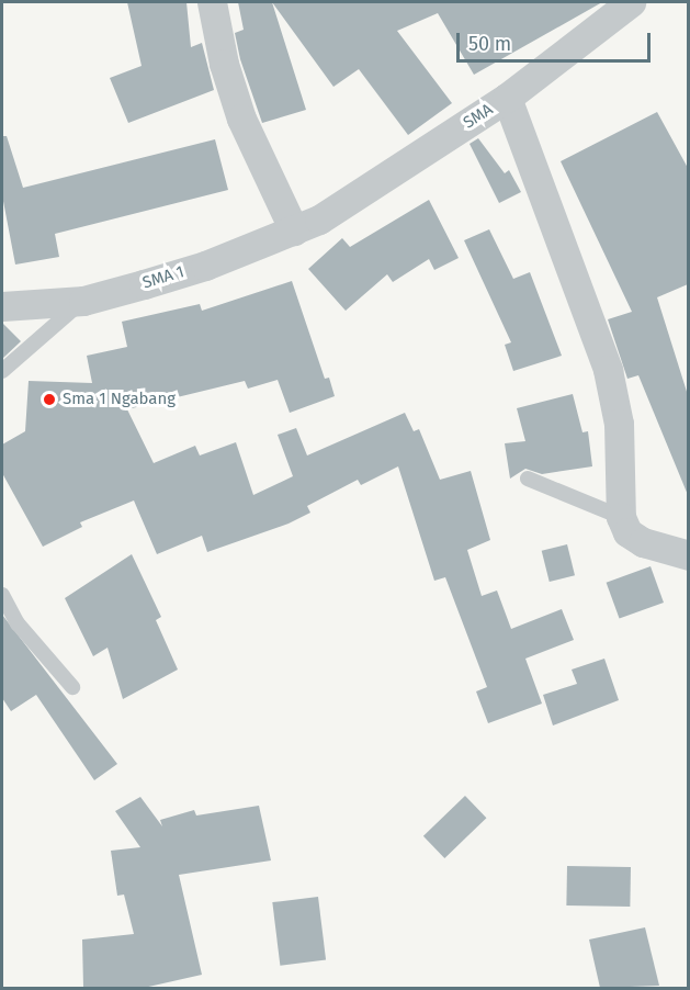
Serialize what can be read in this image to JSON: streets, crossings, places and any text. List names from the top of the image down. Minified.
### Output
{"streets":{"street":["SMA","SMA 1"]},"crossings":[["SMA","SMA 1"]],"places":["Sma 1 Ngabang"],"scale_bar":"50 m"}
